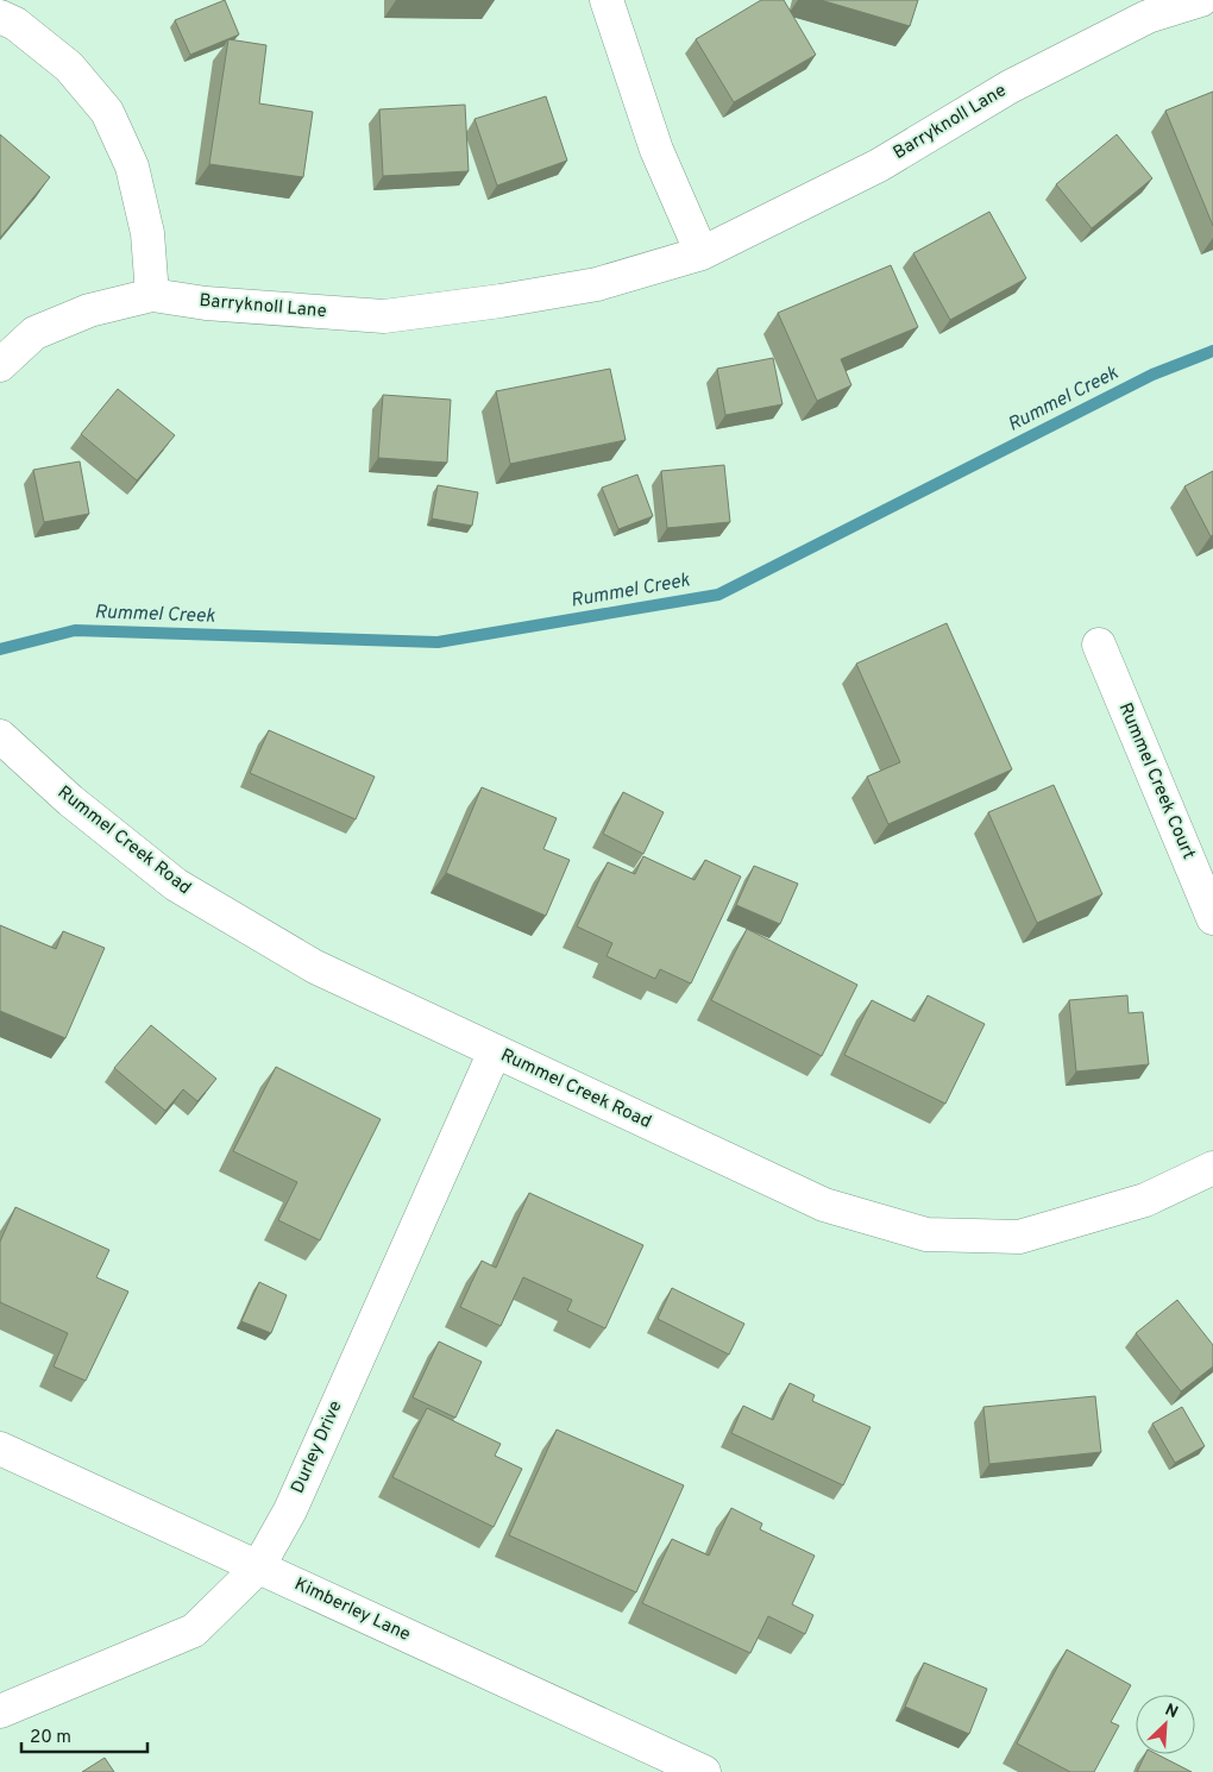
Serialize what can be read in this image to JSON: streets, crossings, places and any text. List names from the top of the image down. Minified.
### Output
{"streets":{"street":["Barryknoll Lane","Rummel Creek Court","Rummel Creek Road","Durley Drive","Kimberley Lane"]},"crossings":[["Rummel Creek Road","Durley Drive"],["Durley Drive","Kimberley Lane"]],"water":["Rummel Creek"],"scale_bar":"20 m","north":"top right"}
